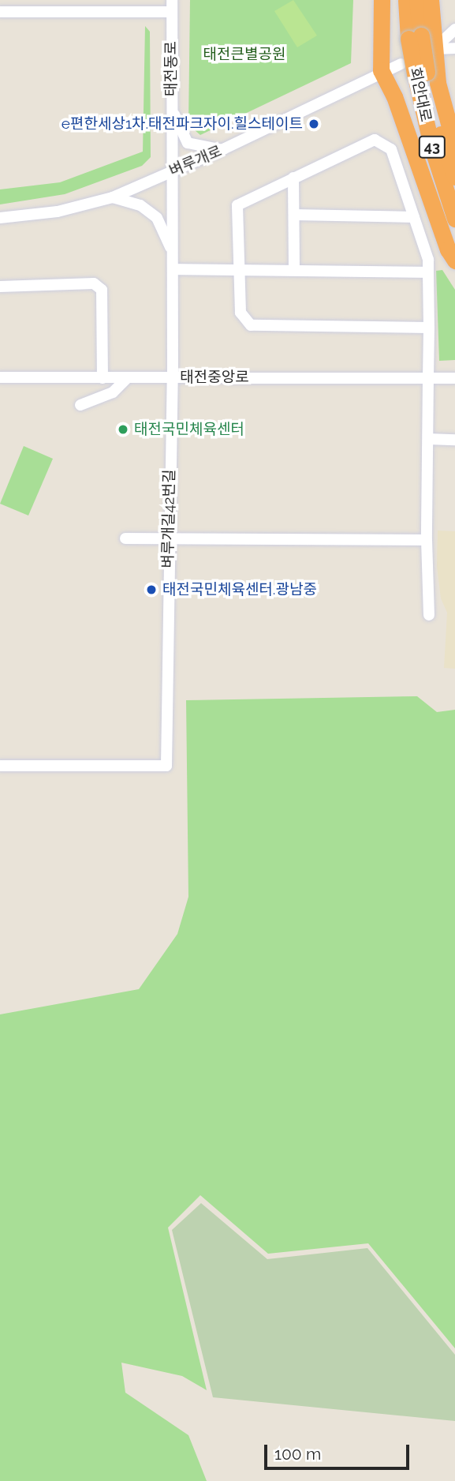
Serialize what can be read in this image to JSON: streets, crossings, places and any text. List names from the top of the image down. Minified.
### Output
{"streets":{"highway":["회안대로","43"],"street":["태전동로","벼루개로","태전중앙로","벼루개길42번길"]},"crossings":[["태전동로","벼루개로"],["태전동로","벼루개길42번길"],["회안대로","43"],["벼루개로","벼루개길42번길"],["태전중앙로","벼루개길42번길"]],"parks":["태전큰별공원"],"places":["e편한세상1차.태전파크자이.힐스테이트","태전국민체육센터","태전국민체육센터.광남중"],"scale_bar":"100 m"}
